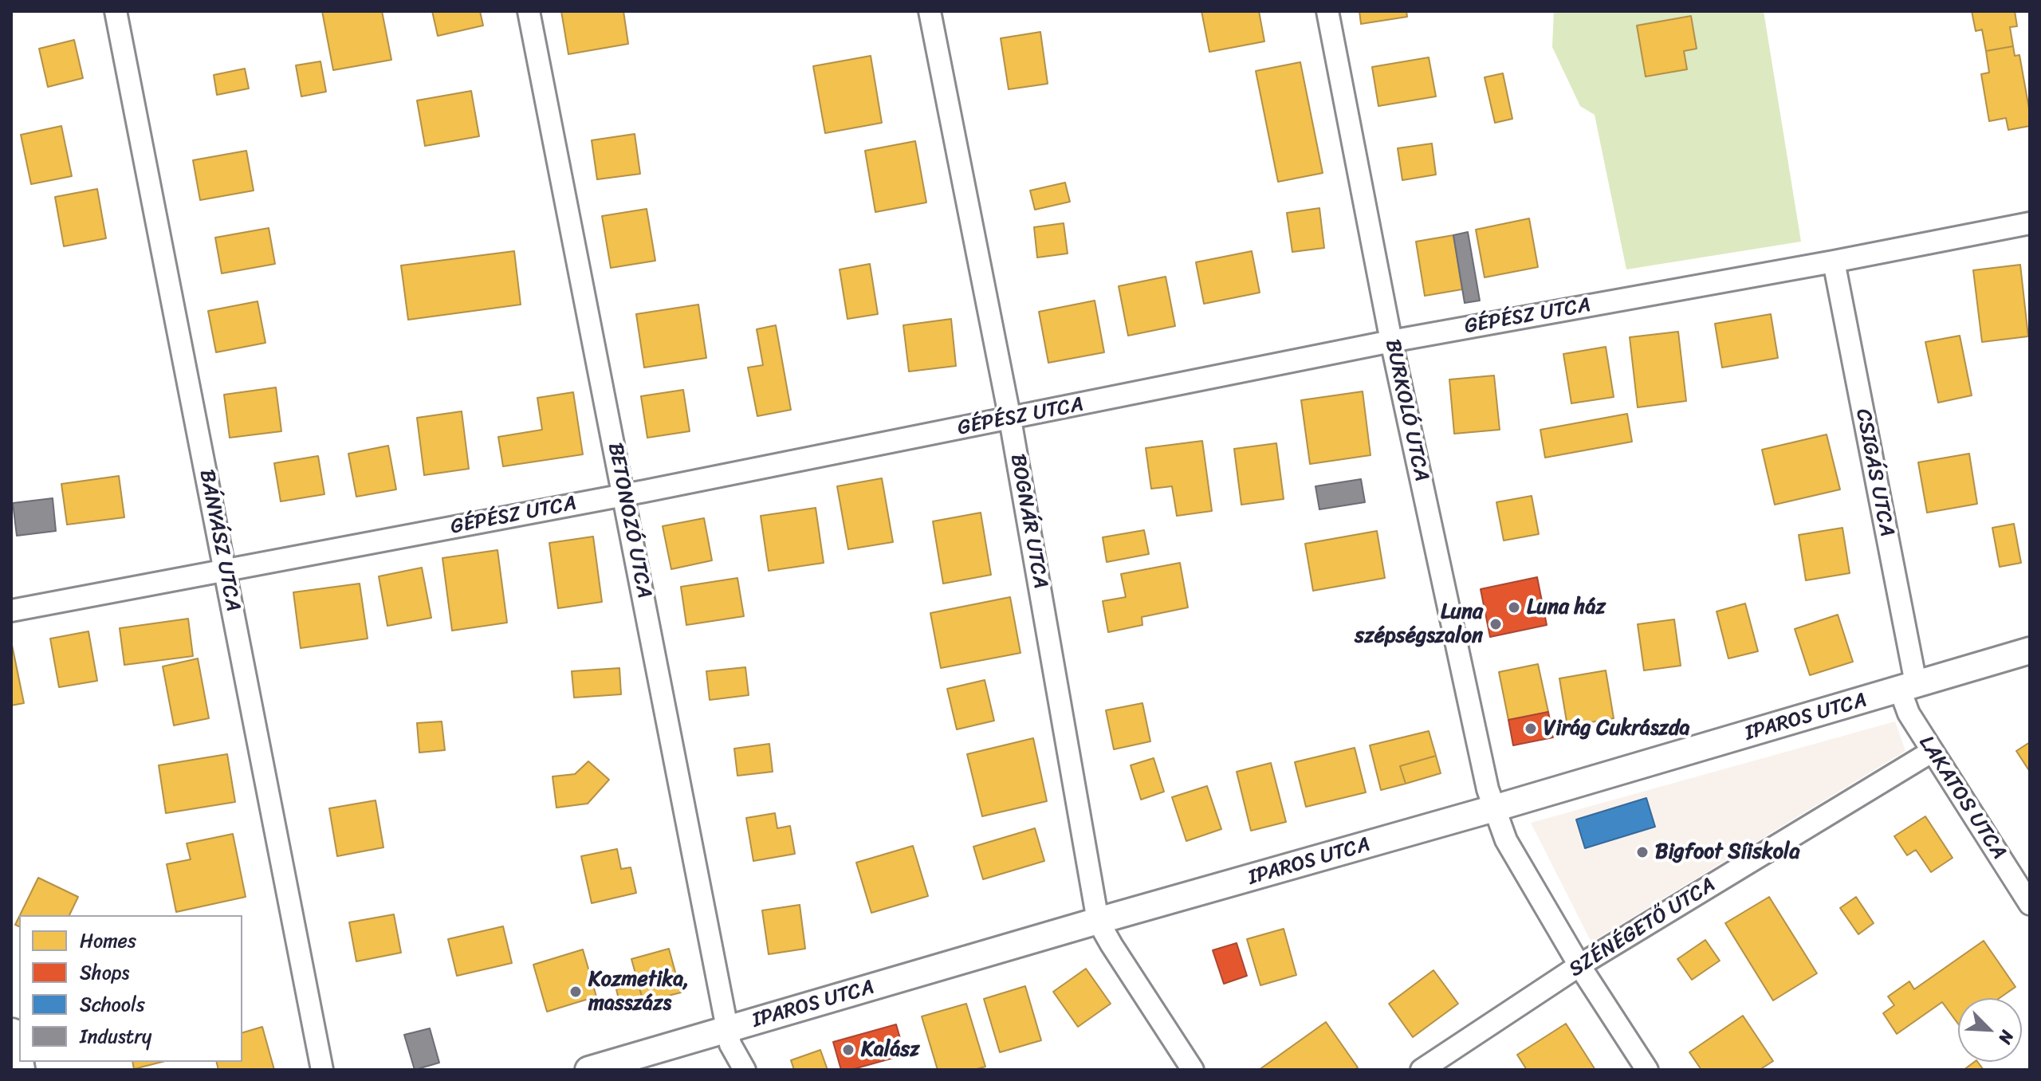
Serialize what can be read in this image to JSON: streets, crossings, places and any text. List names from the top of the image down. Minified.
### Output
{"streets":{"street":["GÉPÉSZ UTCA","BURKOLÓ UTCA","CSIGÁS UTCA","BETONOZÓ UTCA","BOGNÁR UTCA","BÁNYÁSZ UTCA","IPAROS UTCA","LAKATOS UTCA","SZÉNÉGETŐ UTCA"]},"crossings":[["GÉPÉSZ UTCA","BURKOLÓ UTCA"],["GÉPÉSZ UTCA","CSIGÁS UTCA"],["GÉPÉSZ UTCA","BETONOZÓ UTCA"],["GÉPÉSZ UTCA","BOGNÁR UTCA"],["GÉPÉSZ UTCA","BÁNYÁSZ UTCA"],["BURKOLÓ UTCA","IPAROS UTCA"],["BURKOLÓ UTCA","SZÉNÉGETŐ UTCA"],["CSIGÁS UTCA","IPAROS UTCA"],["CSIGÁS UTCA","LAKATOS UTCA"],["BETONOZÓ UTCA","IPAROS UTCA"],["BOGNÁR UTCA","IPAROS UTCA"],["IPAROS UTCA","LAKATOS UTCA"],["LAKATOS UTCA","SZÉNÉGETŐ UTCA"]],"places":["Luna ház","Luna szépségszalon","Virág Cukrászda","Bigfoot Síiskola","Kozmetika, masszázs","Kalász"],"legend":["Homes","Shops","Schools","Industry"],"north":"bottom right"}
